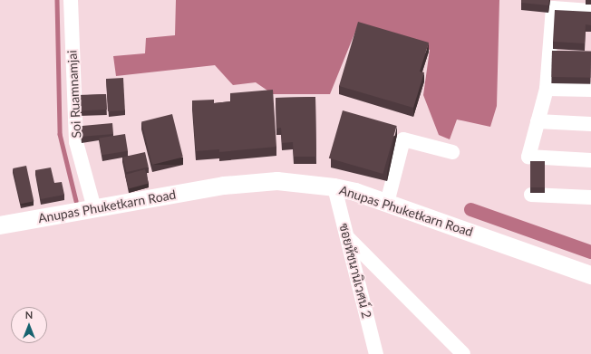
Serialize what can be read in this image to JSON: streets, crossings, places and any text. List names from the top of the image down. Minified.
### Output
{"streets":{"street":["Soi Ruamnamjai","Anupas Phuketkarn Road","ซอยหัชนานิเวศน์ 2"]},"crossings":[["Soi Ruamnamjai","Anupas Phuketkarn Road"],["Anupas Phuketkarn Road","ซอยหัชนานิเวศน์ 2"]],"north":"top"}
